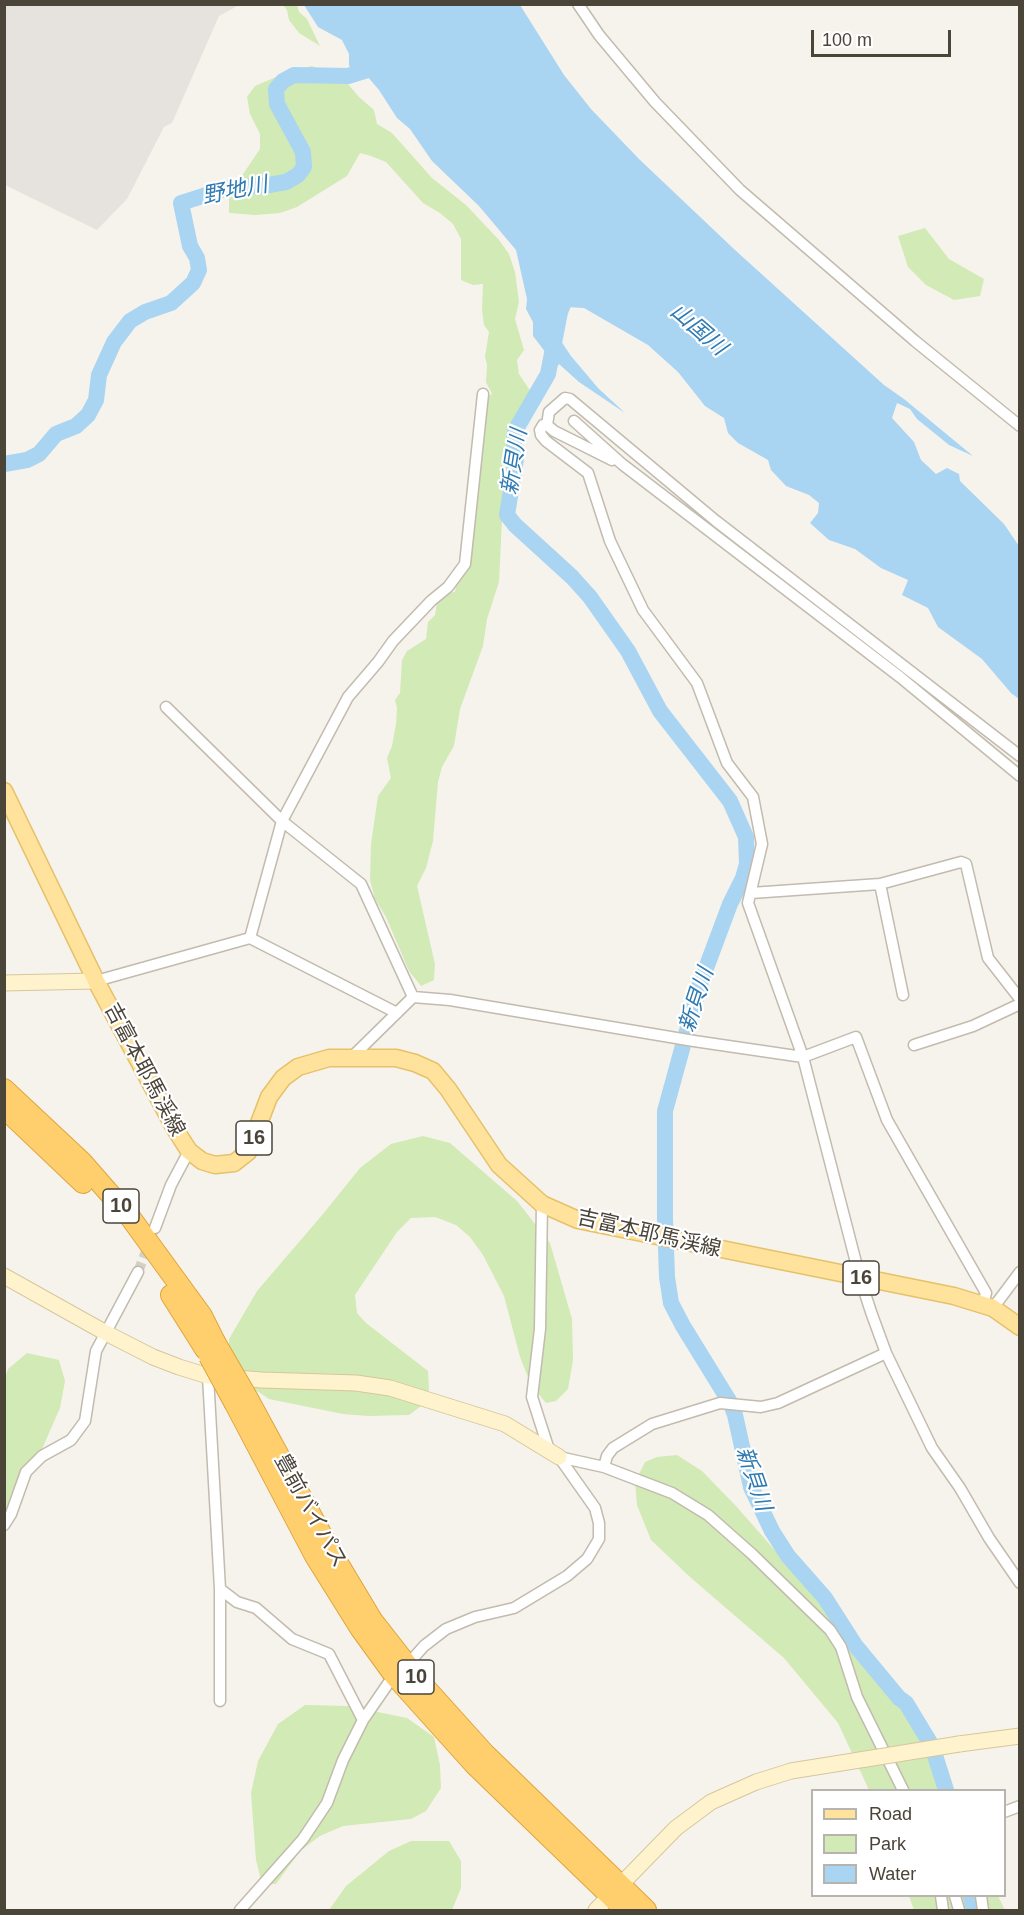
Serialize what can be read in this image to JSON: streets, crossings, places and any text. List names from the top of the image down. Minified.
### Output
{"streets":{"highway":["10","豊前バイパス"],"main road":["吉富本耶馬渓線","16"]},"water":["野地川","山国川","新貝川"],"legend":["Road","Park","Water"],"scale_bar":"100 m"}
